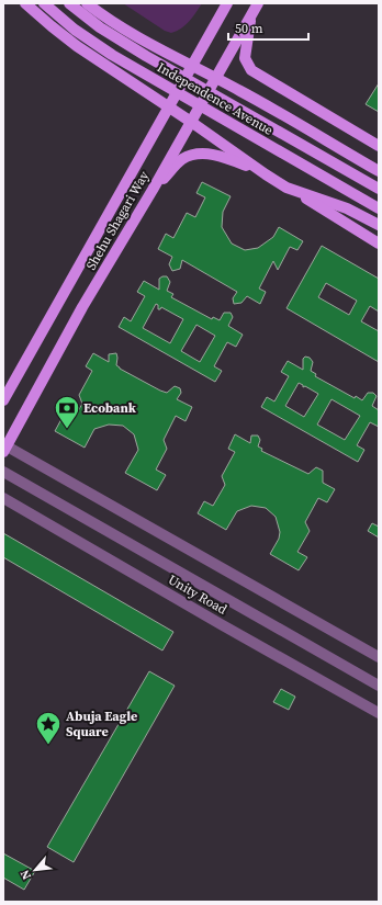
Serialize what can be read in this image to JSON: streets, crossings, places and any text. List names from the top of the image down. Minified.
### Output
{"streets":{"main road":["Independence Avenue","Shehu Shagari Way"],"street":["Unity Road"]},"crossings":[["Independence Avenue","Shehu Shagari Way"]],"places":{"bank":["Ecobank"],"place":["Abuja Eagle Square"]},"scale_bar":"50 m","north":"bottom left"}
